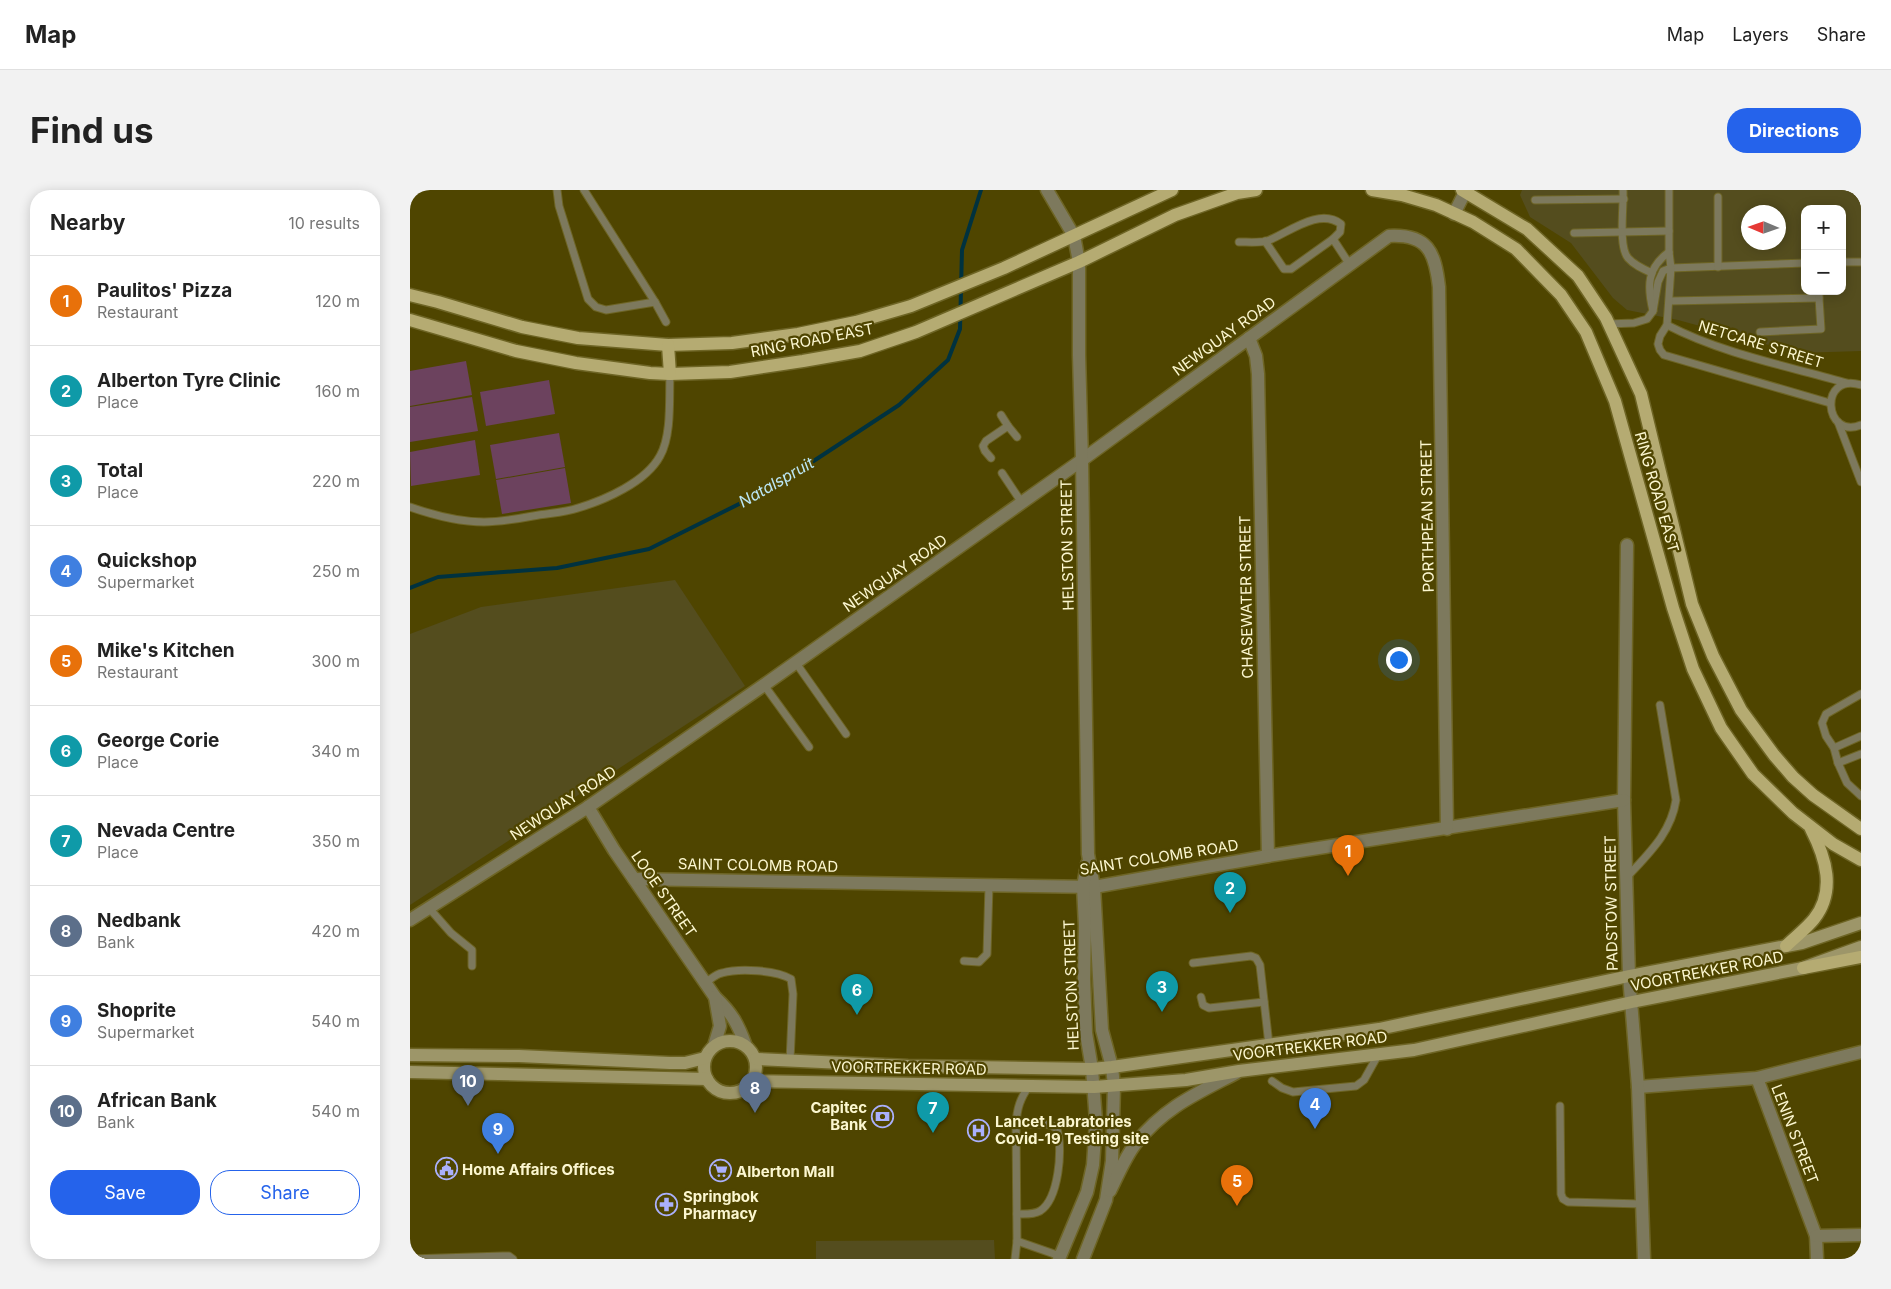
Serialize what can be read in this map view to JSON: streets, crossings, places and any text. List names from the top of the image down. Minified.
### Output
{"streets":{"main road":["RING ROAD EAST","VOORTREKKER ROAD"],"street":["NEWQUAY ROAD","PORTHPEAN STREET","HELSTON STREET","CHASEWATER STREET","SAINT COLOMB ROAD","LOOE STREET","PADSTOW STREET","LENIN STREET"],"lane":["NETCARE STREET"]},"crossings":[["NEWQUAY ROAD","PORTHPEAN STREET"],["NEWQUAY ROAD","HELSTON STREET"],["NEWQUAY ROAD","CHASEWATER STREET"],["NEWQUAY ROAD","LOOE STREET"],["RING ROAD EAST","HELSTON STREET"],["PORTHPEAN STREET","SAINT COLOMB ROAD"],["HELSTON STREET","SAINT COLOMB ROAD"],["HELSTON STREET","VOORTREKKER ROAD"],["CHASEWATER STREET","SAINT COLOMB ROAD"],["SAINT COLOMB ROAD","LOOE STREET"],["SAINT COLOMB ROAD","PADSTOW STREET"],["LOOE STREET","VOORTREKKER ROAD"],["PADSTOW STREET","VOORTREKKER ROAD"],["PADSTOW STREET","LENIN STREET"]],"water":["Natalspruit"],"places":{"bank":["Capitec Bank"],"hospital":["Lancet Labratories Covid-19 Testing site"],"public building":["Home Affairs Offices"],"supermarket":["Alberton Mall"],"pharmacy":["Springbok Pharmacy"]},"north":"left","page":{"header":"Map","nav":["Map","Layers","Share"],"buttons":["Directions",["Save","Share"]],"title":"Find us","heading":["Nearby","10 results"],"map_buttons":["+","−"],"list":[{"mark":"1","name":"Paulitos' Pizza","note":"Restaurant","value":"120 m"},{"mark":"2","name":"Alberton Tyre Clinic","note":"Place","value":"160 m"},{"mark":"3","name":"Total","note":"Place","value":"220 m"},{"mark":"4","name":"Quickshop","note":"Supermarket","value":"250 m"},{"mark":"5","name":"Mike's Kitchen","note":"Restaurant","value":"300 m"},{"mark":"6","name":"George Corie","note":"Place","value":"340 m"},{"mark":"7","name":"Nevada Centre","note":"Place","value":"350 m"},{"mark":"8","name":"Nedbank","note":"Bank","value":"420 m"},{"mark":"9","name":"Shoprite","note":"Supermarket","value":"540 m"},{"mark":"10","name":"African Bank","note":"Bank","value":"540 m"}],"pins":["1","2","3","6","10","8","4","7","9","5"]}}
